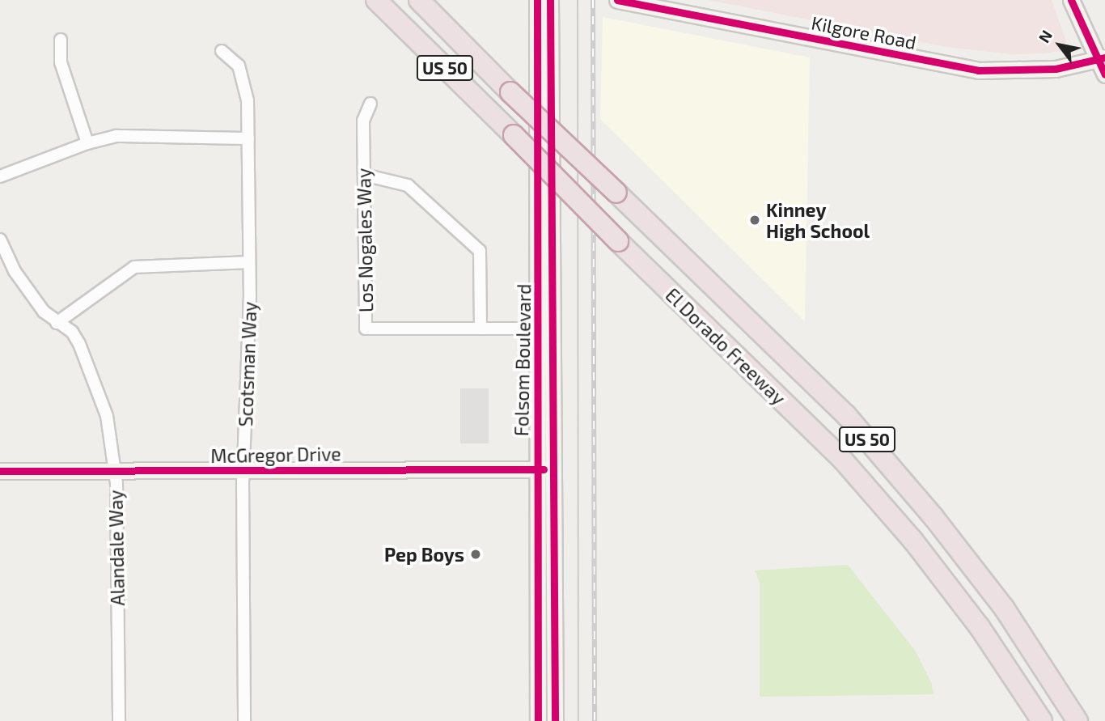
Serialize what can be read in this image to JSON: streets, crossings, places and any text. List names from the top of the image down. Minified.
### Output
{"streets":{"highway":["US 50","El Dorado Freeway"],"main road":["Kilgore Road","Folsom Boulevard","McGregor Drive"],"street":["Los Nogales Way","Scotsman Way","Alandale Way"]},"crossings":[["Los Nogales Way","Folsom Boulevard"],["Folsom Boulevard","McGregor Drive"],["Scotsman Way","McGregor Drive"],["McGregor Drive","Alandale Way"]],"places":["Kinney High School","Pep Boys"],"north":"top left"}
